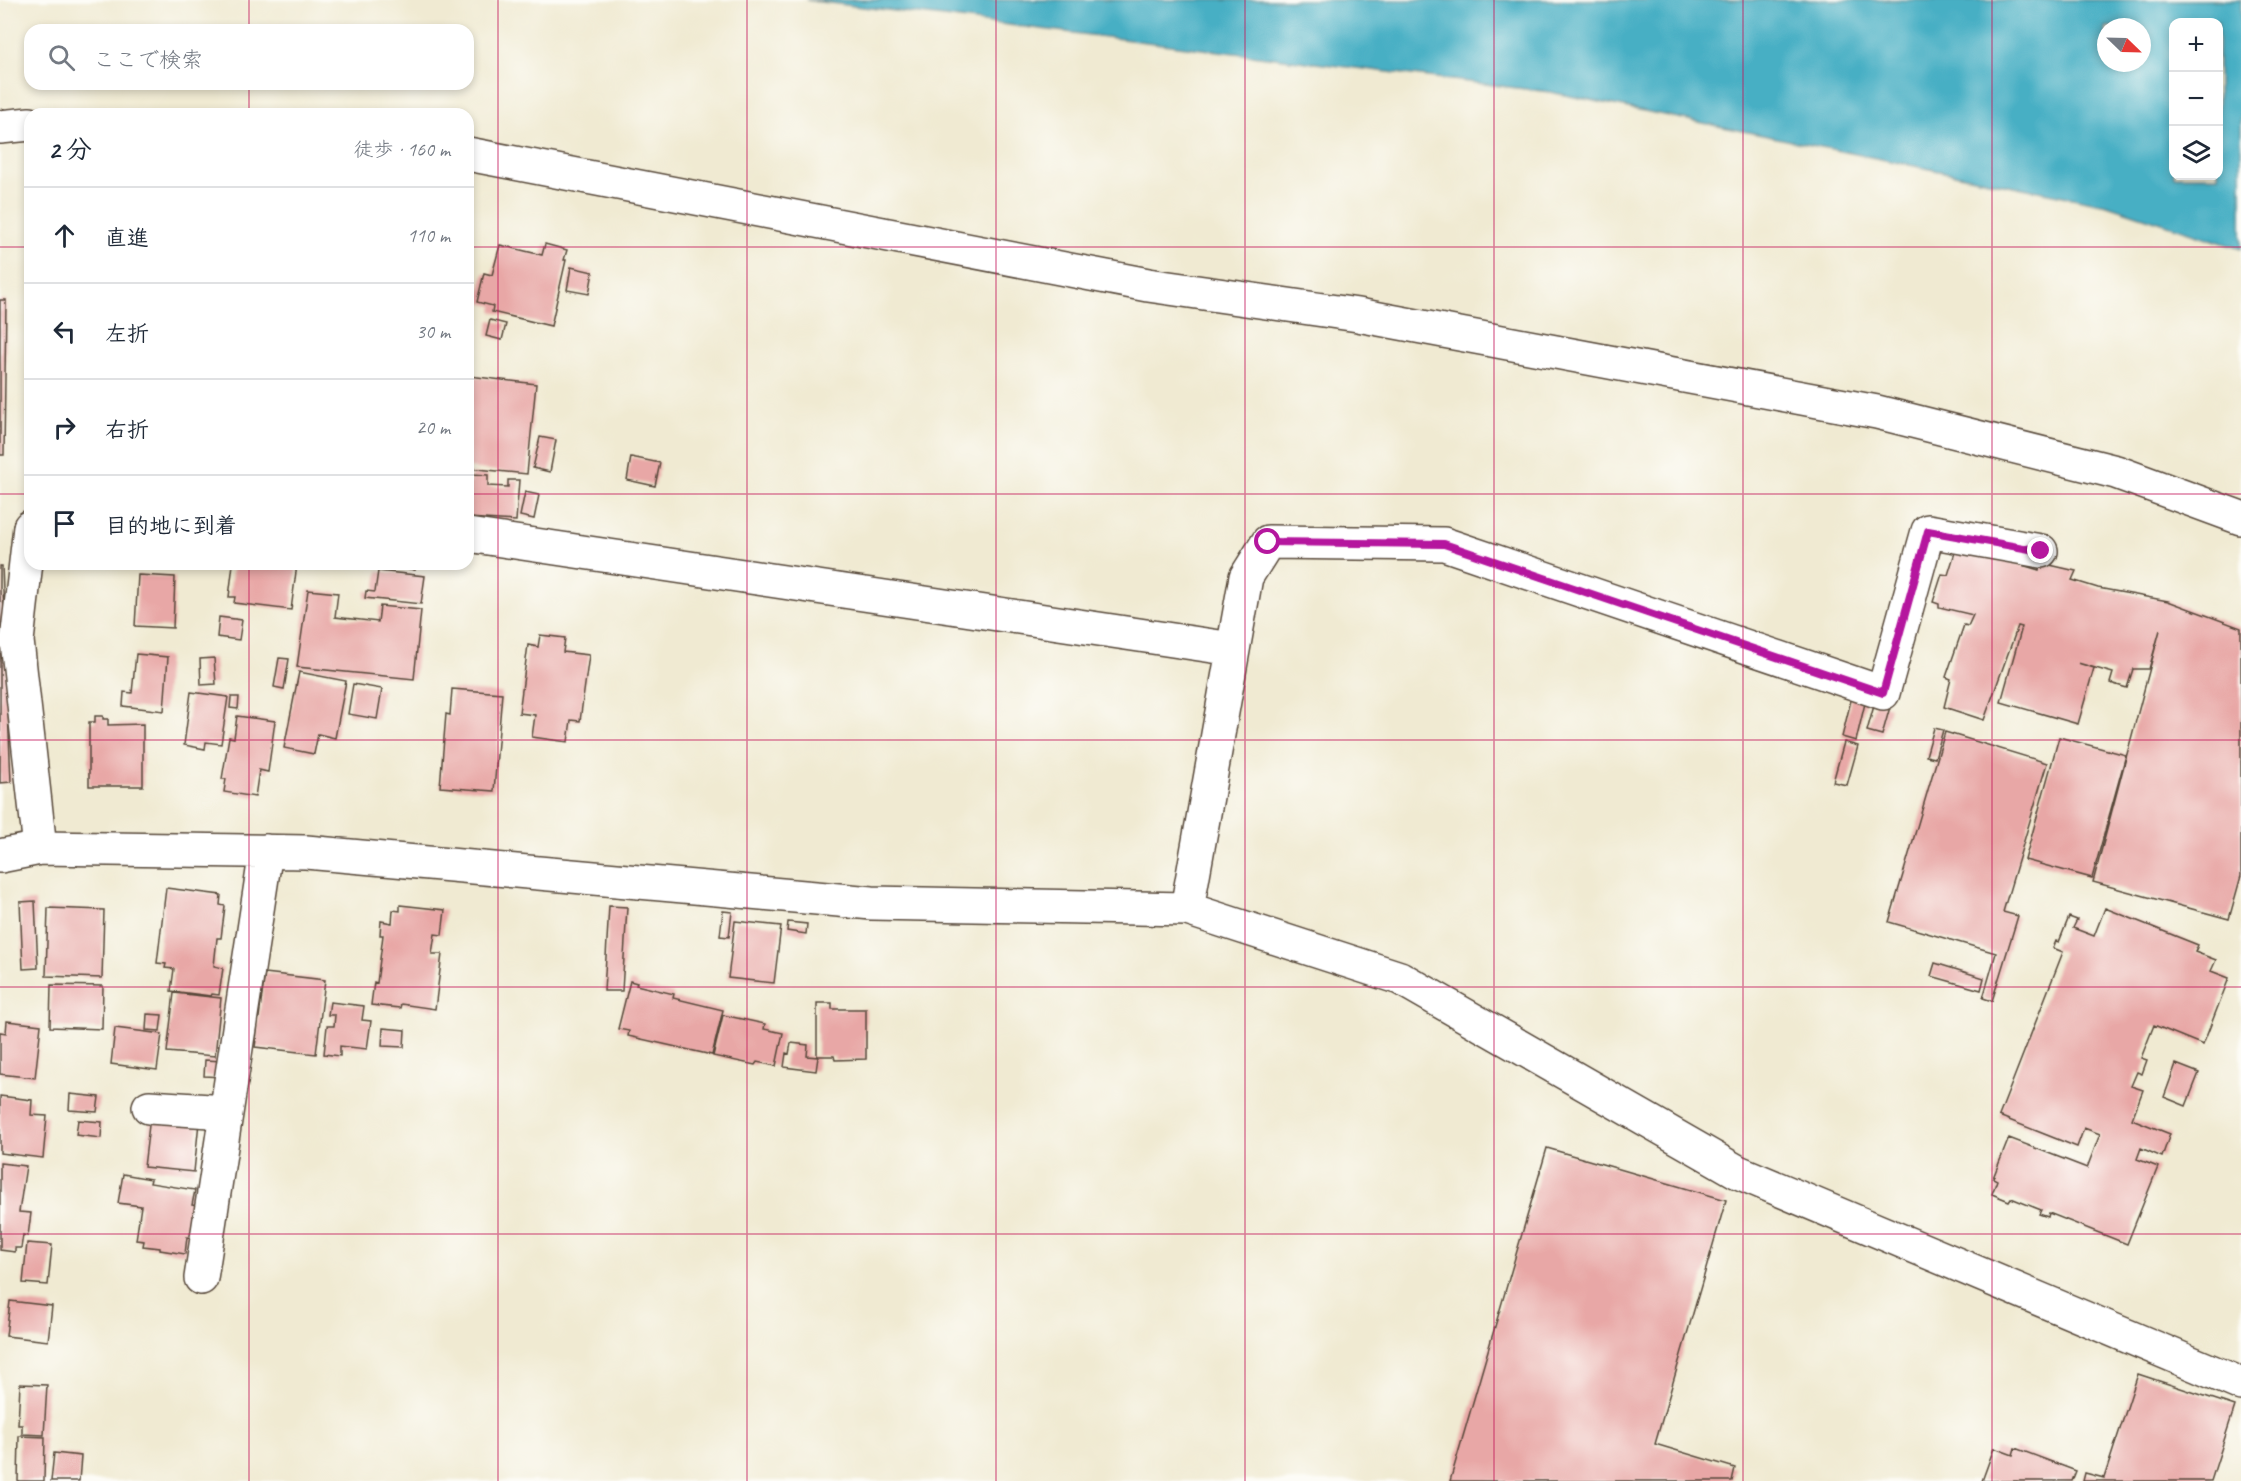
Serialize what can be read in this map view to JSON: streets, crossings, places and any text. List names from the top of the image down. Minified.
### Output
{"north":"bottom right","page":{"map_buttons":["+","−"],"search":"ここで検索","heading":["2 分","徒歩 · 160 m"],"list":[["直進","110 m"],["左折","30 m"],["右折","20 m"],"目的地に到着"]}}
